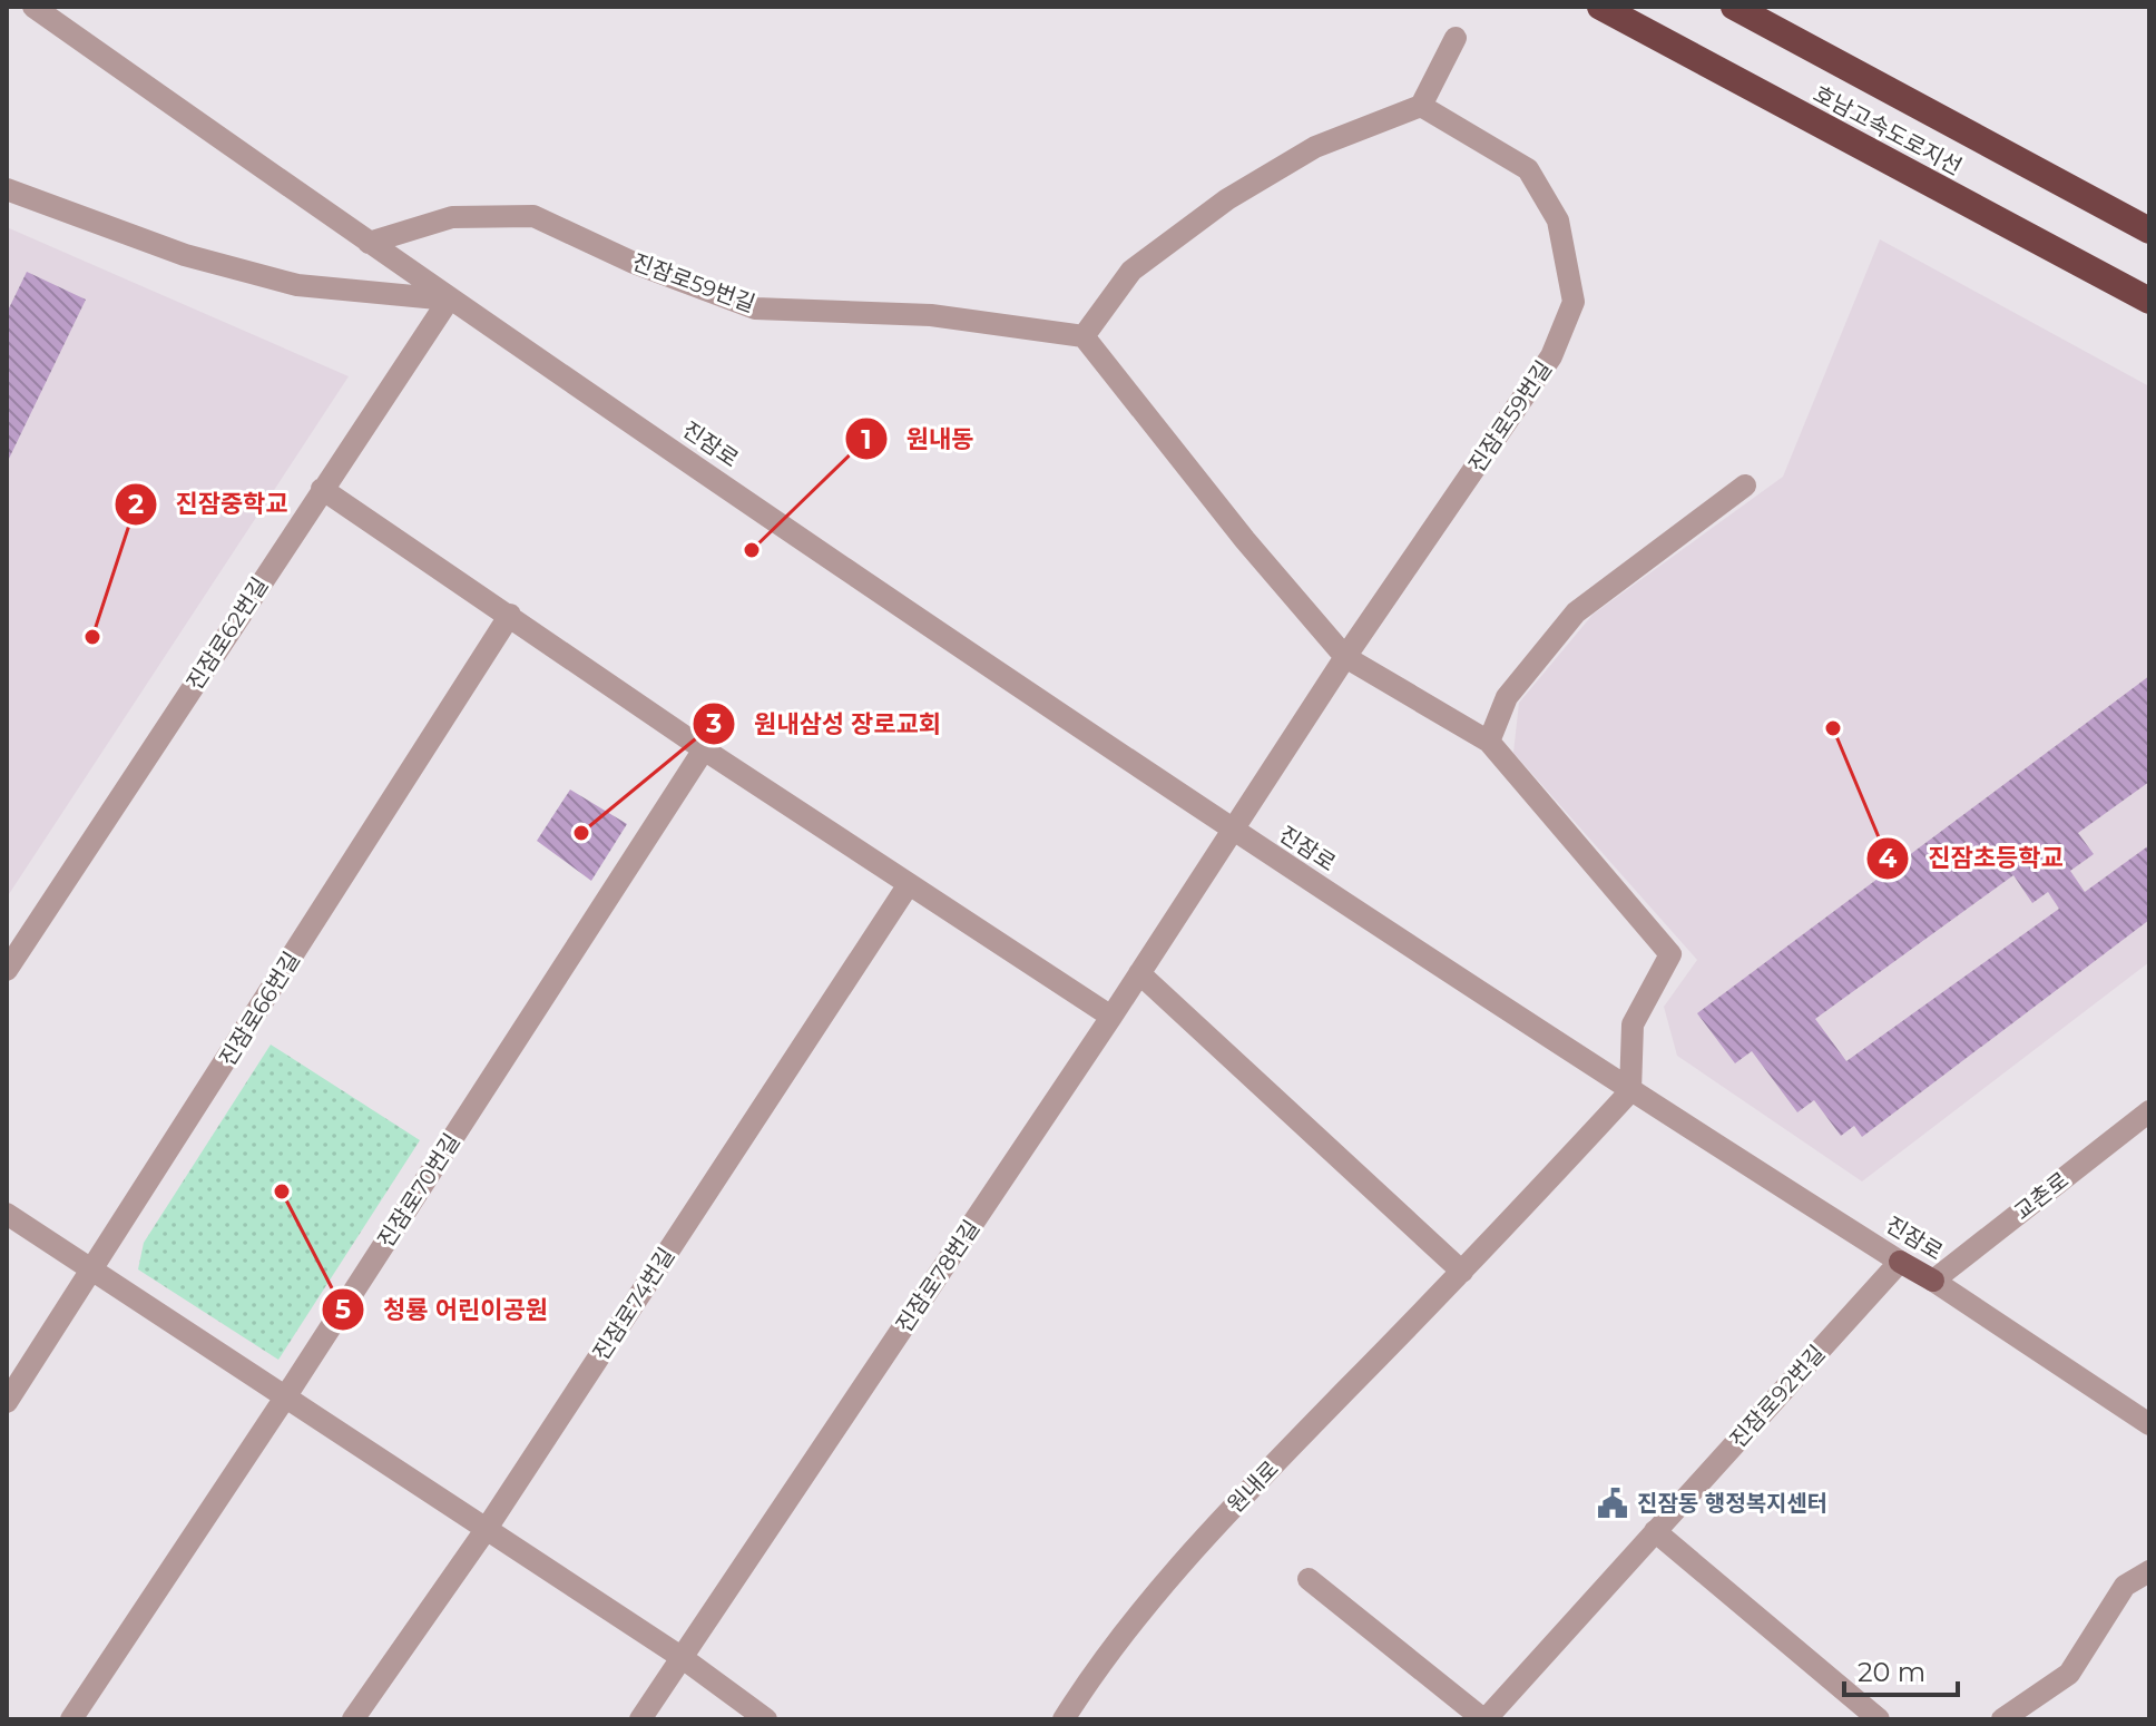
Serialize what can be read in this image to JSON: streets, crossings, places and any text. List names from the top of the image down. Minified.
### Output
{"streets":{"highway":["호남고속도로지선"],"main road":["진잠로"],"street":["진잠로59번길","진잠로62번길","진잠로66번길","진잠로70번길","교촌로","진잠로78번길","진잠로74번길","진잠로92번길","원내로"]},"crossings":[["진잠로59번길","진잠로"],["진잠로59번길","진잠로78번길"],["진잠로","진잠로62번길"],["진잠로","교촌로"],["진잠로","진잠로78번길"],["진잠로","진잠로92번길"],["진잠로","원내로"]],"places":{"other":["원내동","진잠중학교","진잠초등학교","원내삼성 장로교회","청룡 어린이공원"],"public building":["진잠동 행정복지센터"]},"scale_bar":"20 m"}
